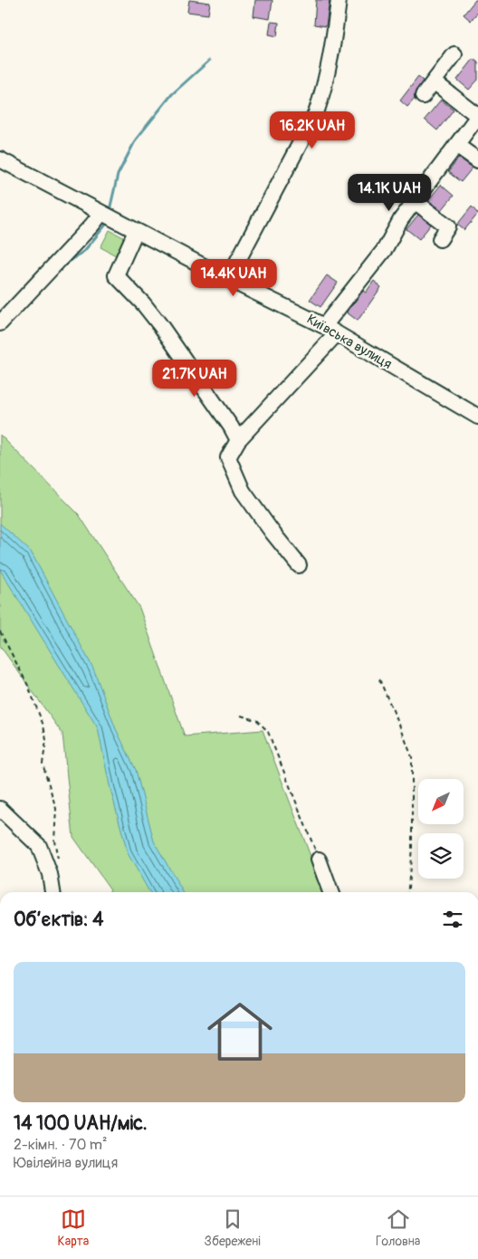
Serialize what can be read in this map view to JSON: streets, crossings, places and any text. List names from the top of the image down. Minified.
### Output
{"streets":{"street":["Київська вулиця"]},"north":"bottom left","page":{"price":["16.2K UAH","14.1K UAH","14.4K UAH","21.7K UAH"],"heading":"Об’єктів: 4","list":[{"name":"14 100 UAH/міс.","note":"2-кімн. · 70 m² · Ювілейна вулиця"}],"tabs":["Карта","Збережені","Головна"]}}
